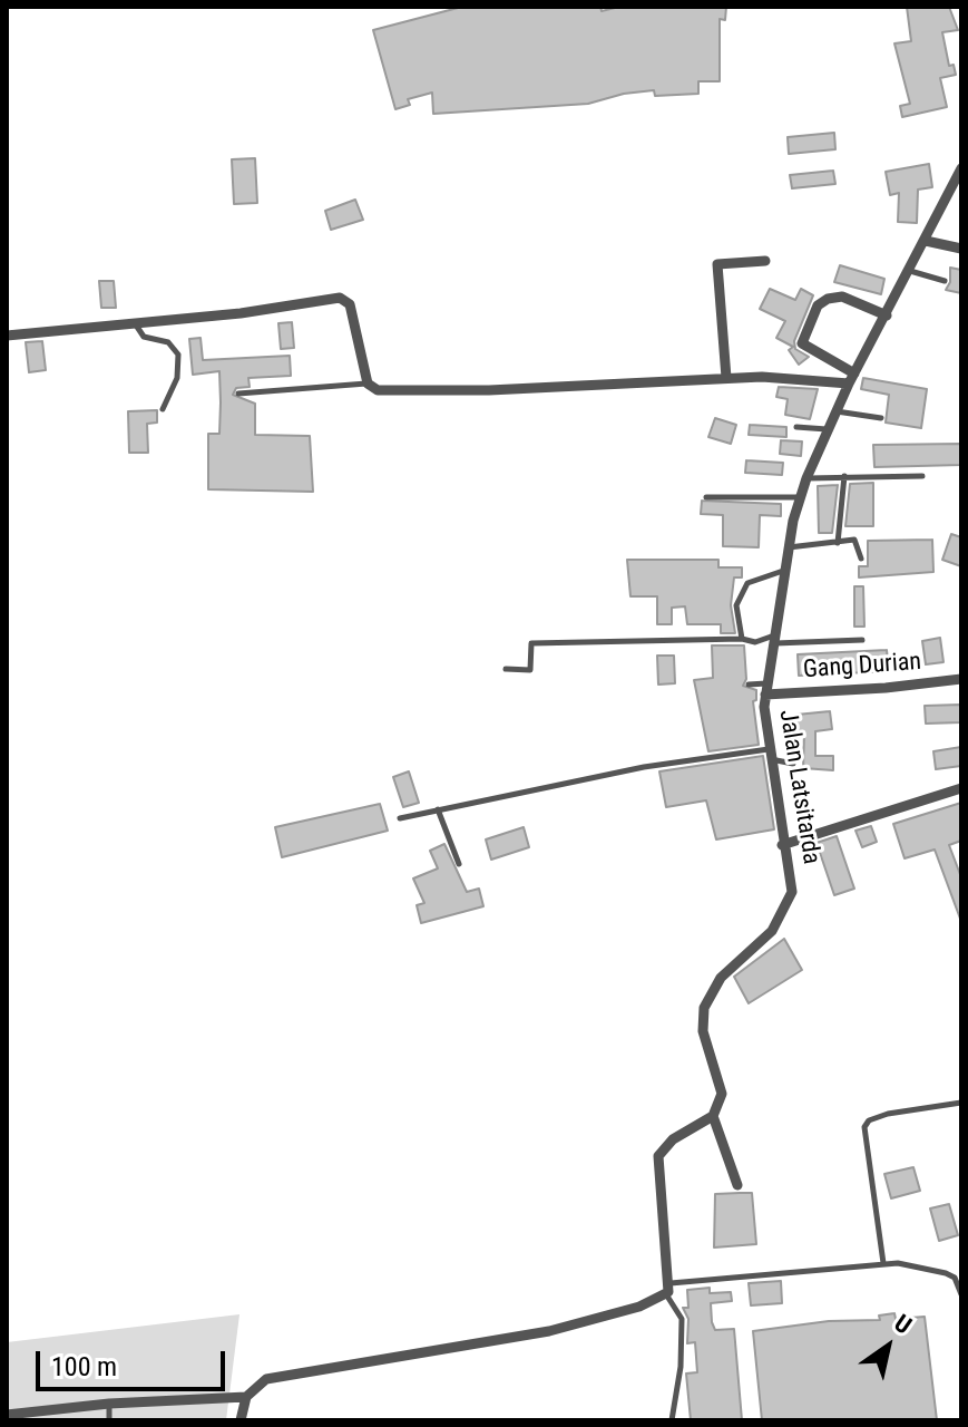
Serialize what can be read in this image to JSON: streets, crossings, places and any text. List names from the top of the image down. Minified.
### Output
{"streets":{"street":["Gang Durian","Jalan Latsitarda"]},"crossings":[["Gang Durian","Jalan Latsitarda"]],"scale_bar":"100 m","north":"top right"}
